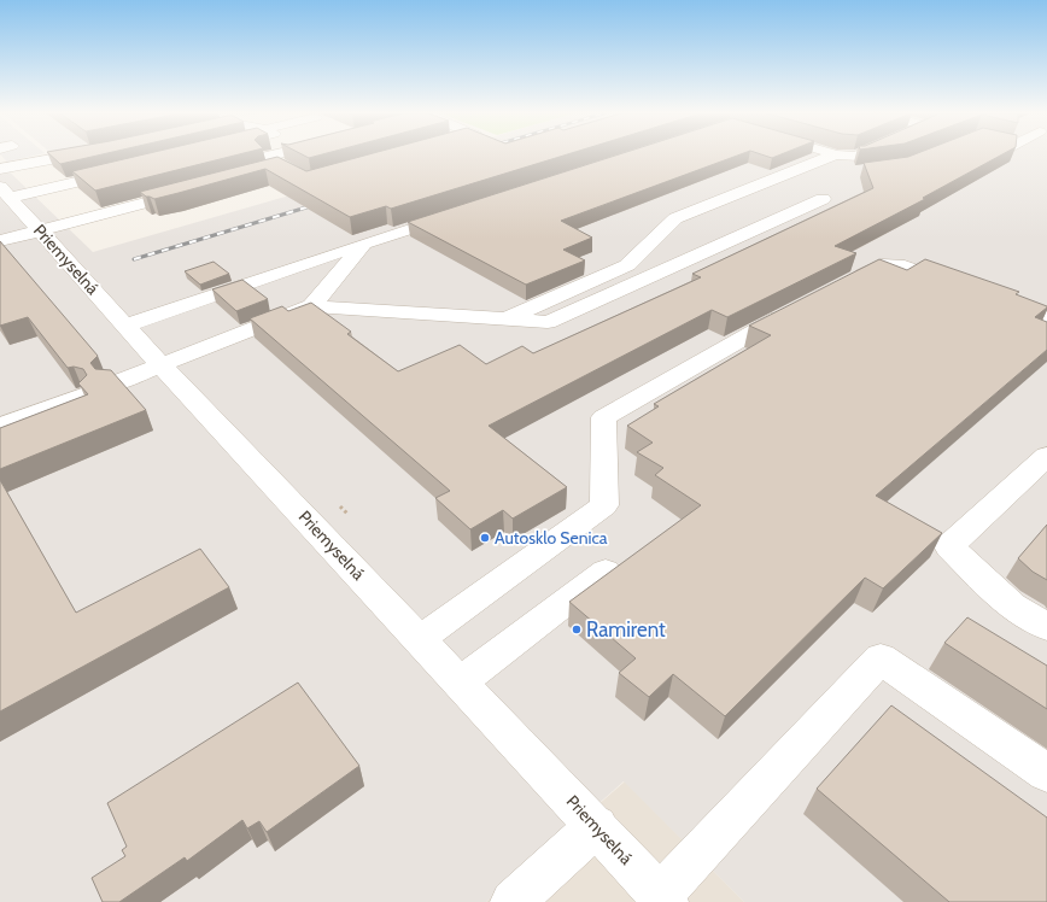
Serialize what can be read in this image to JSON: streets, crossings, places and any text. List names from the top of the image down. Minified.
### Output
{"streets":{"street":["Priemyselná"]},"places":["Autosklo Senica","Ramirent"]}
